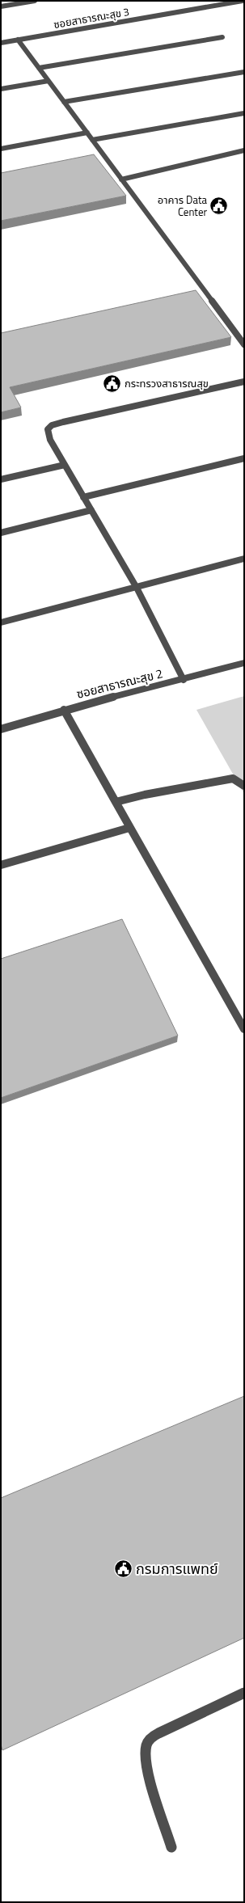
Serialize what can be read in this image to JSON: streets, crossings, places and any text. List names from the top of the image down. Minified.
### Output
{"streets":{"street":["ซอยสาธารณะสุข 3","ซอยสาธารณะสุข 2"]},"places":{"public building":["อาคาร Data Center","กระทรวงสาธารณสุข","กรมการแพทย์"]}}
